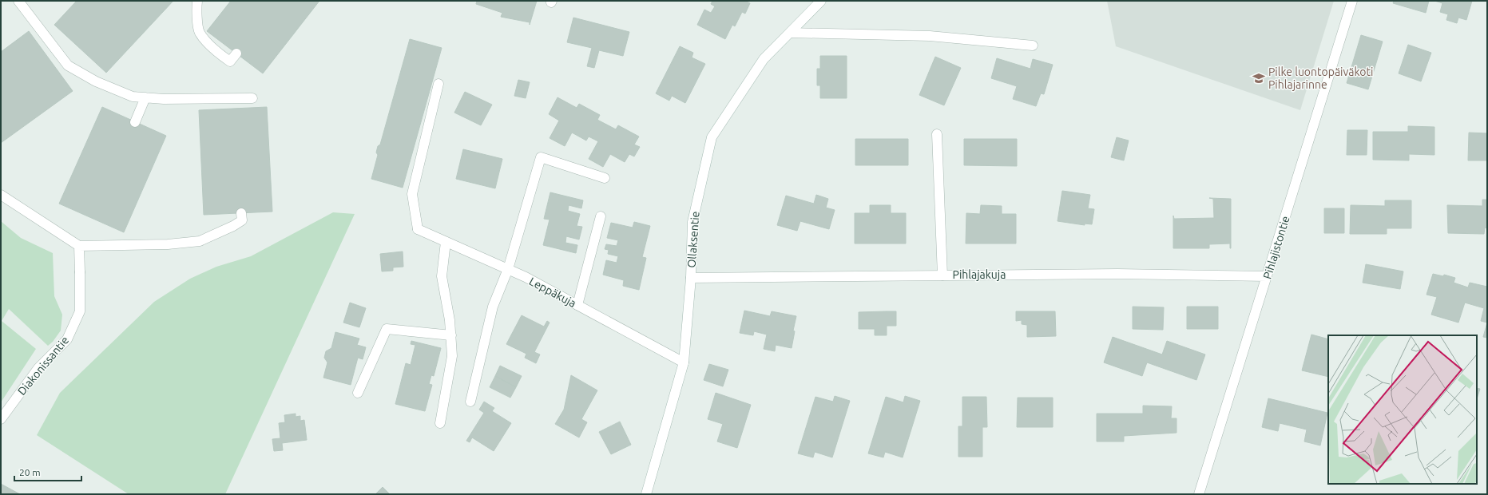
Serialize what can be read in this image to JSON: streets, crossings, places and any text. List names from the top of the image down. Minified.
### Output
{"streets":{"street":["Ollaksentie","Pihlajistontie","Pihlajakuja","Leppäkuja","Diakonissantie"]},"crossings":[["Ollaksentie","Pihlajakuja"],["Ollaksentie","Leppäkuja"],["Pihlajistontie","Pihlajakuja"]],"places":{"school or university":["Pilke luontopäiväkoti Pihlajarinne"]},"scale_bar":"20 m"}
